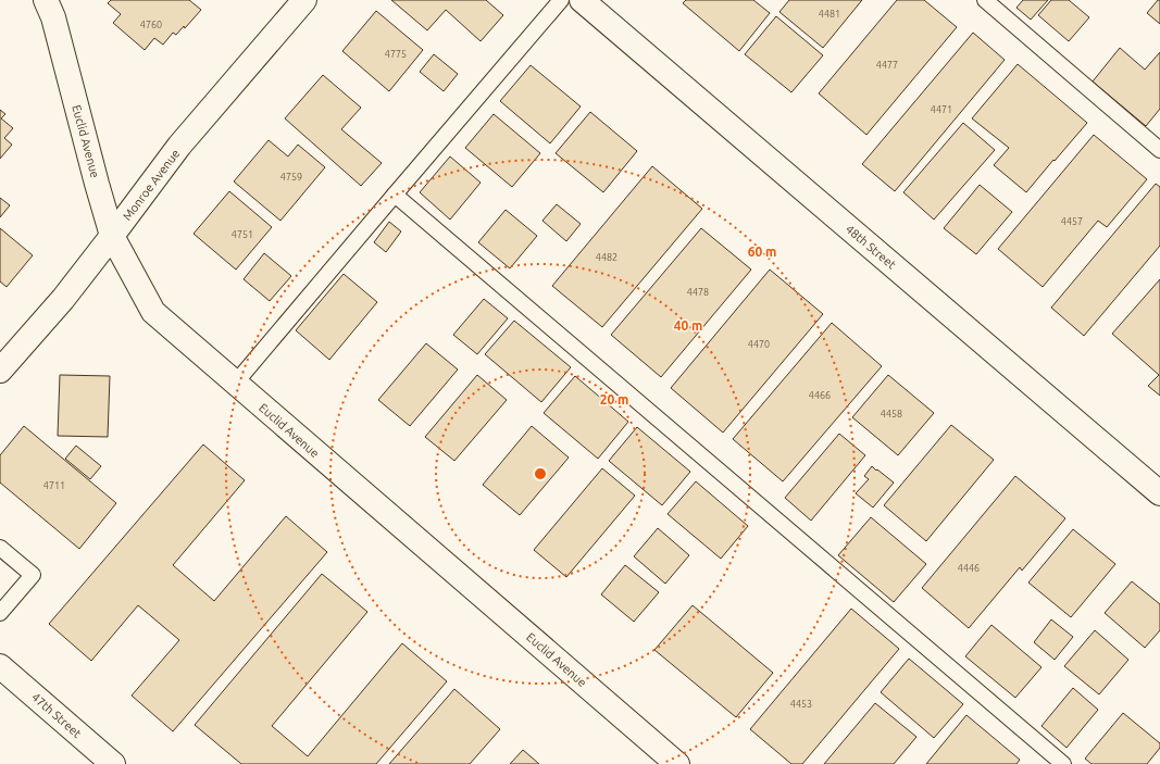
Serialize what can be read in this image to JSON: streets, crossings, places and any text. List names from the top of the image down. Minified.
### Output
{"streets":{"street":["Euclid Avenue","Monroe Avenue","48th Street","47th Street"]},"crossings":[["Euclid Avenue","Monroe Avenue"]],"house_numbers":["4481","4760","4775","4477","4471","4759","4457","4751","4482","4478","4470","4466","4458","4711","4446","4453"],"rings":["60 m","40 m","20 m"]}
